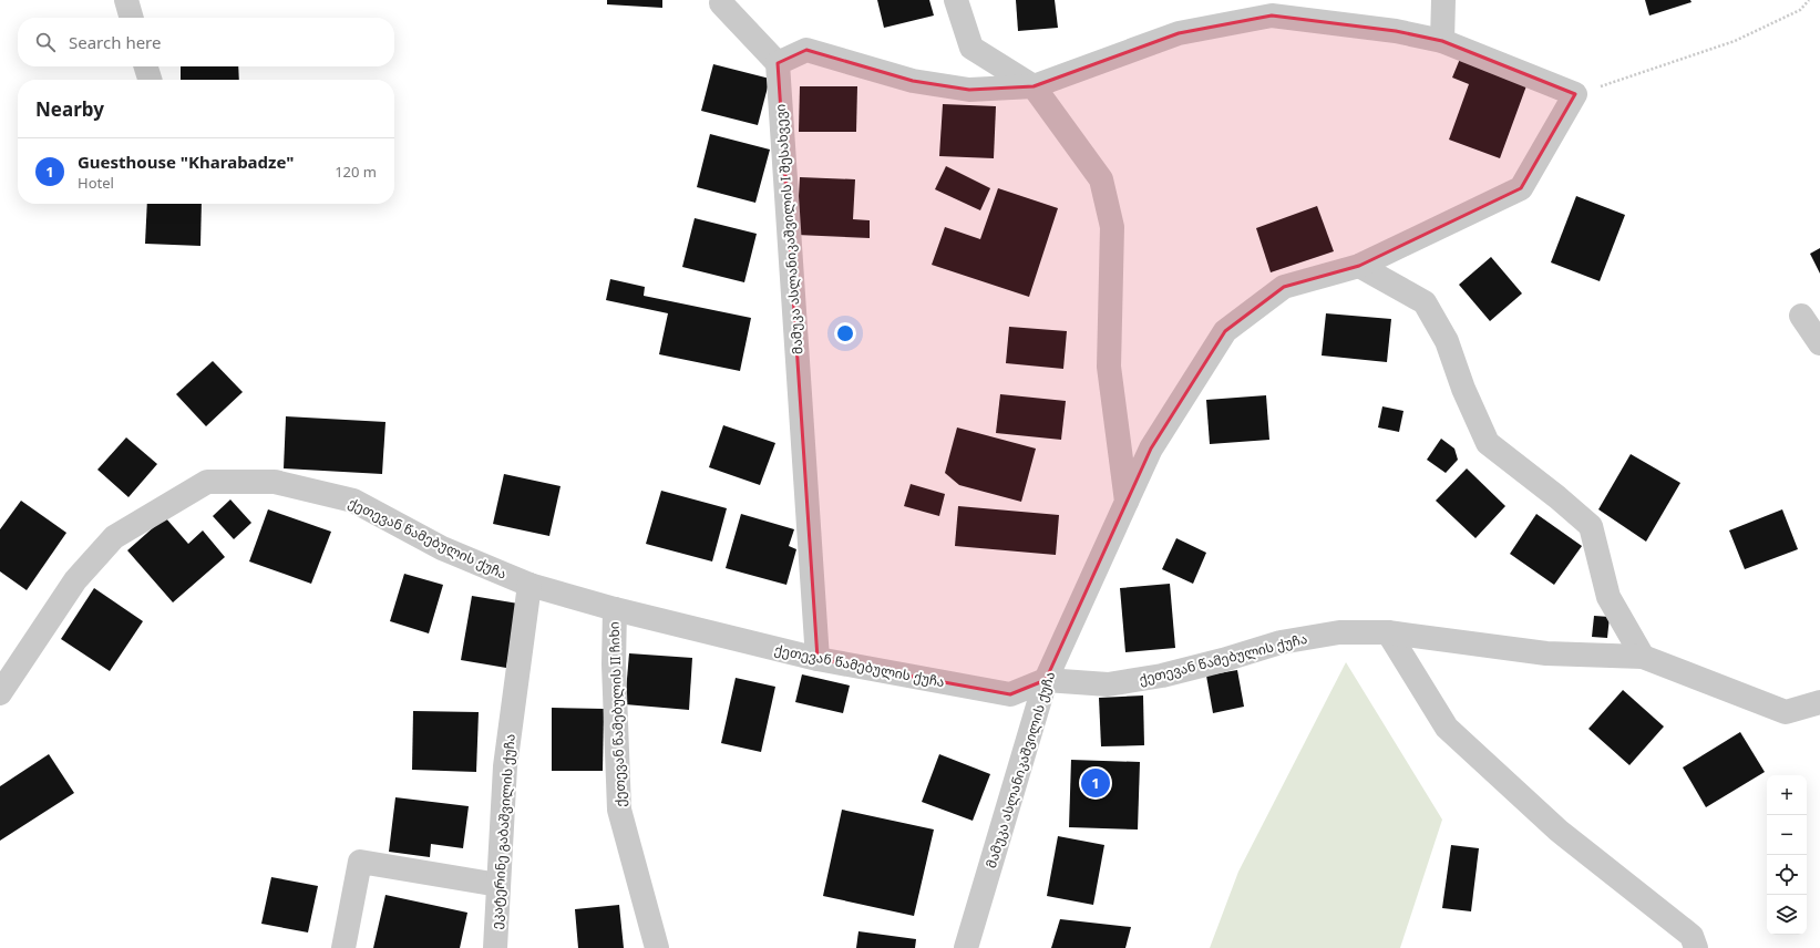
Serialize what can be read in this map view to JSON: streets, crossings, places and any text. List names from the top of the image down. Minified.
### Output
{"streets":{"street":["მამუკა ასლანიკაშვილის I შესახვევი","ქეთევან წამებულის ქუჩა","ქეთევან წამებულის II ჩიხი","მამუკა ასლანიკაშვილის ქუჩა","ეკატერინე გაბაშვილის ქუჩა"]},"crossings":[["მამუკა ასლანიკაშვილის I შესახვევი","ქეთევან წამებულის ქუჩა"],["ქეთევან წამებულის ქუჩა","ქეთევან წამებულის II ჩიხი"],["ქეთევან წამებულის ქუჩა","მამუკა ასლანიკაშვილის ქუჩა"],["ქეთევან წამებულის ქუჩა","ეკატერინე გაბაშვილის ქუჩა"]],"page":{"search":"Search here","heading":"Nearby","list":[{"mark":"1","name":"Guesthouse \"Kharabadze\"","note":"Hotel","value":"120 m"}],"pins":"1","map_buttons":["+","−"]}}
